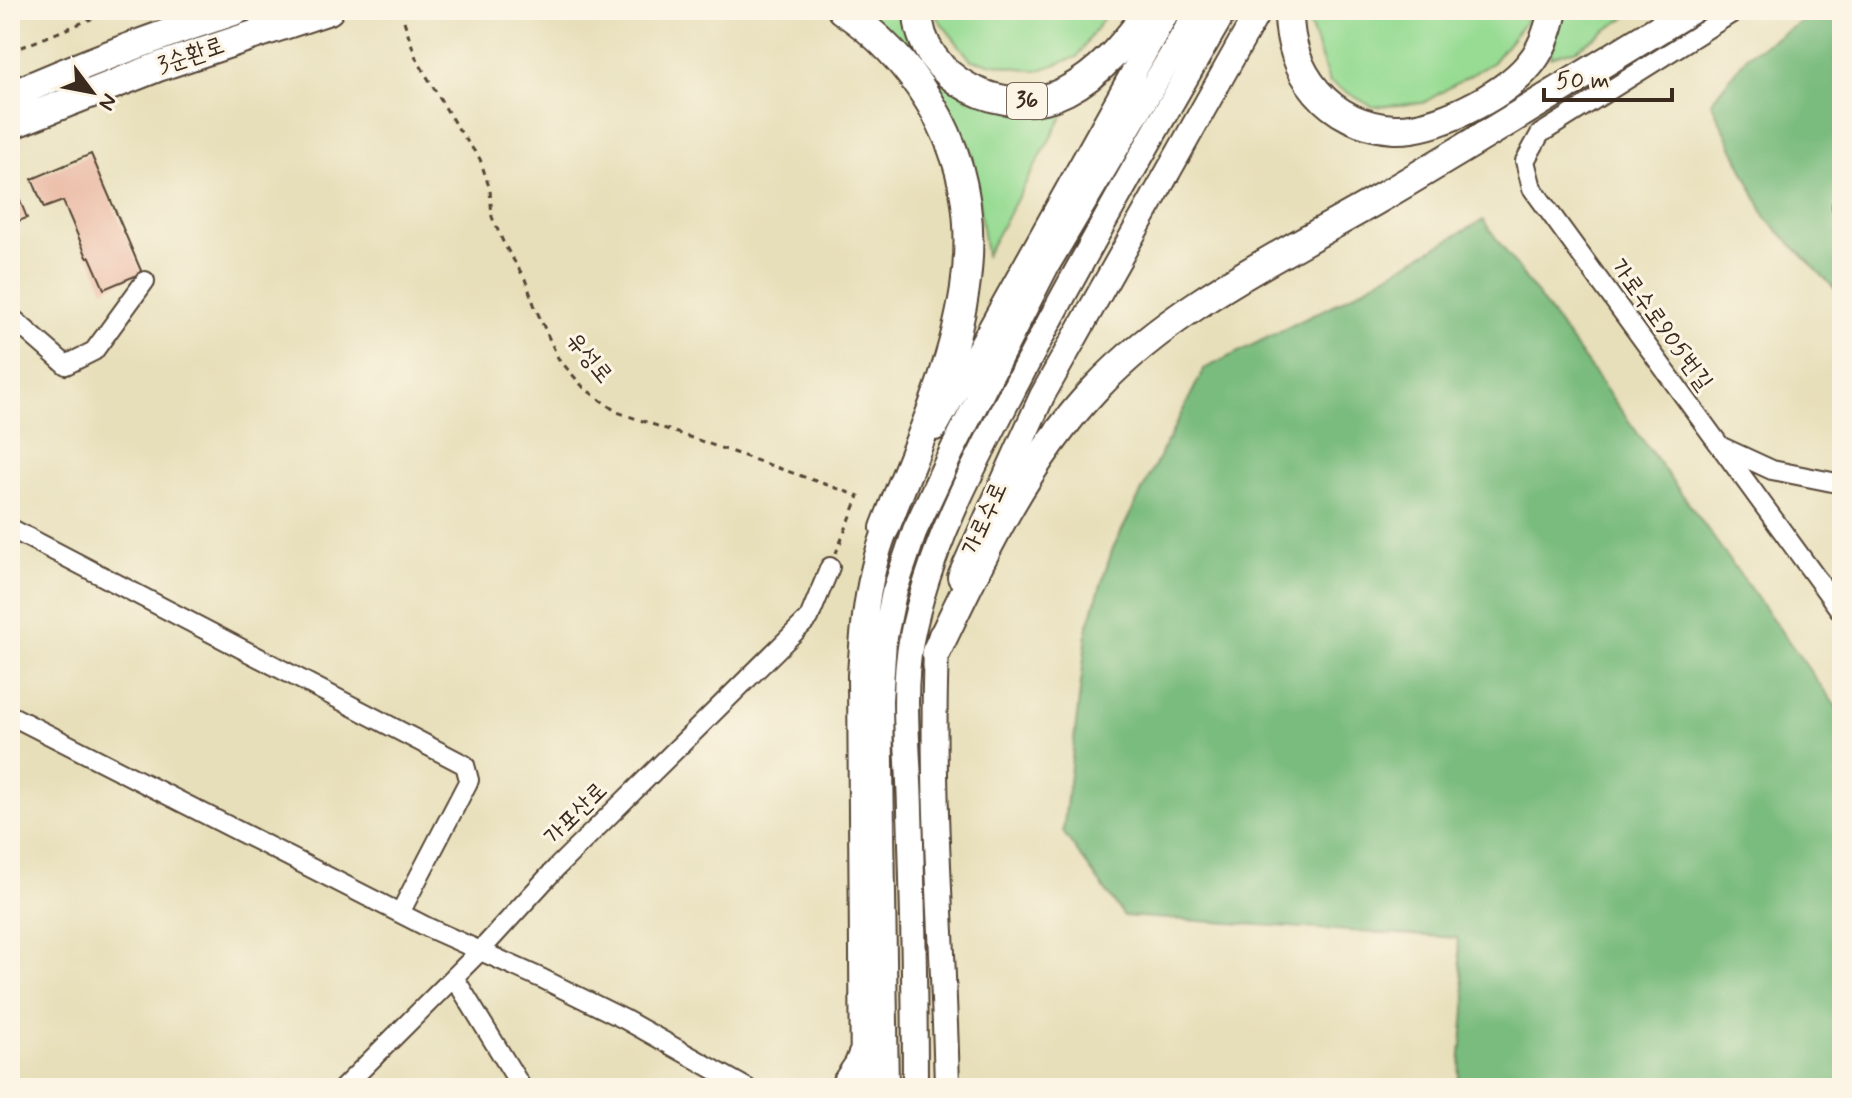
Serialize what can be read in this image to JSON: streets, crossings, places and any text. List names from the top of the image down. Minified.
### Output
{"streets":{"highway":["3순환로","36"],"main road":["가로수로"],"street":["가로수로905번길","가포산로"],"path":["유성로"]},"crossings":[["유성로","가포산로"]],"scale_bar":"50 m","north":"bottom right"}
